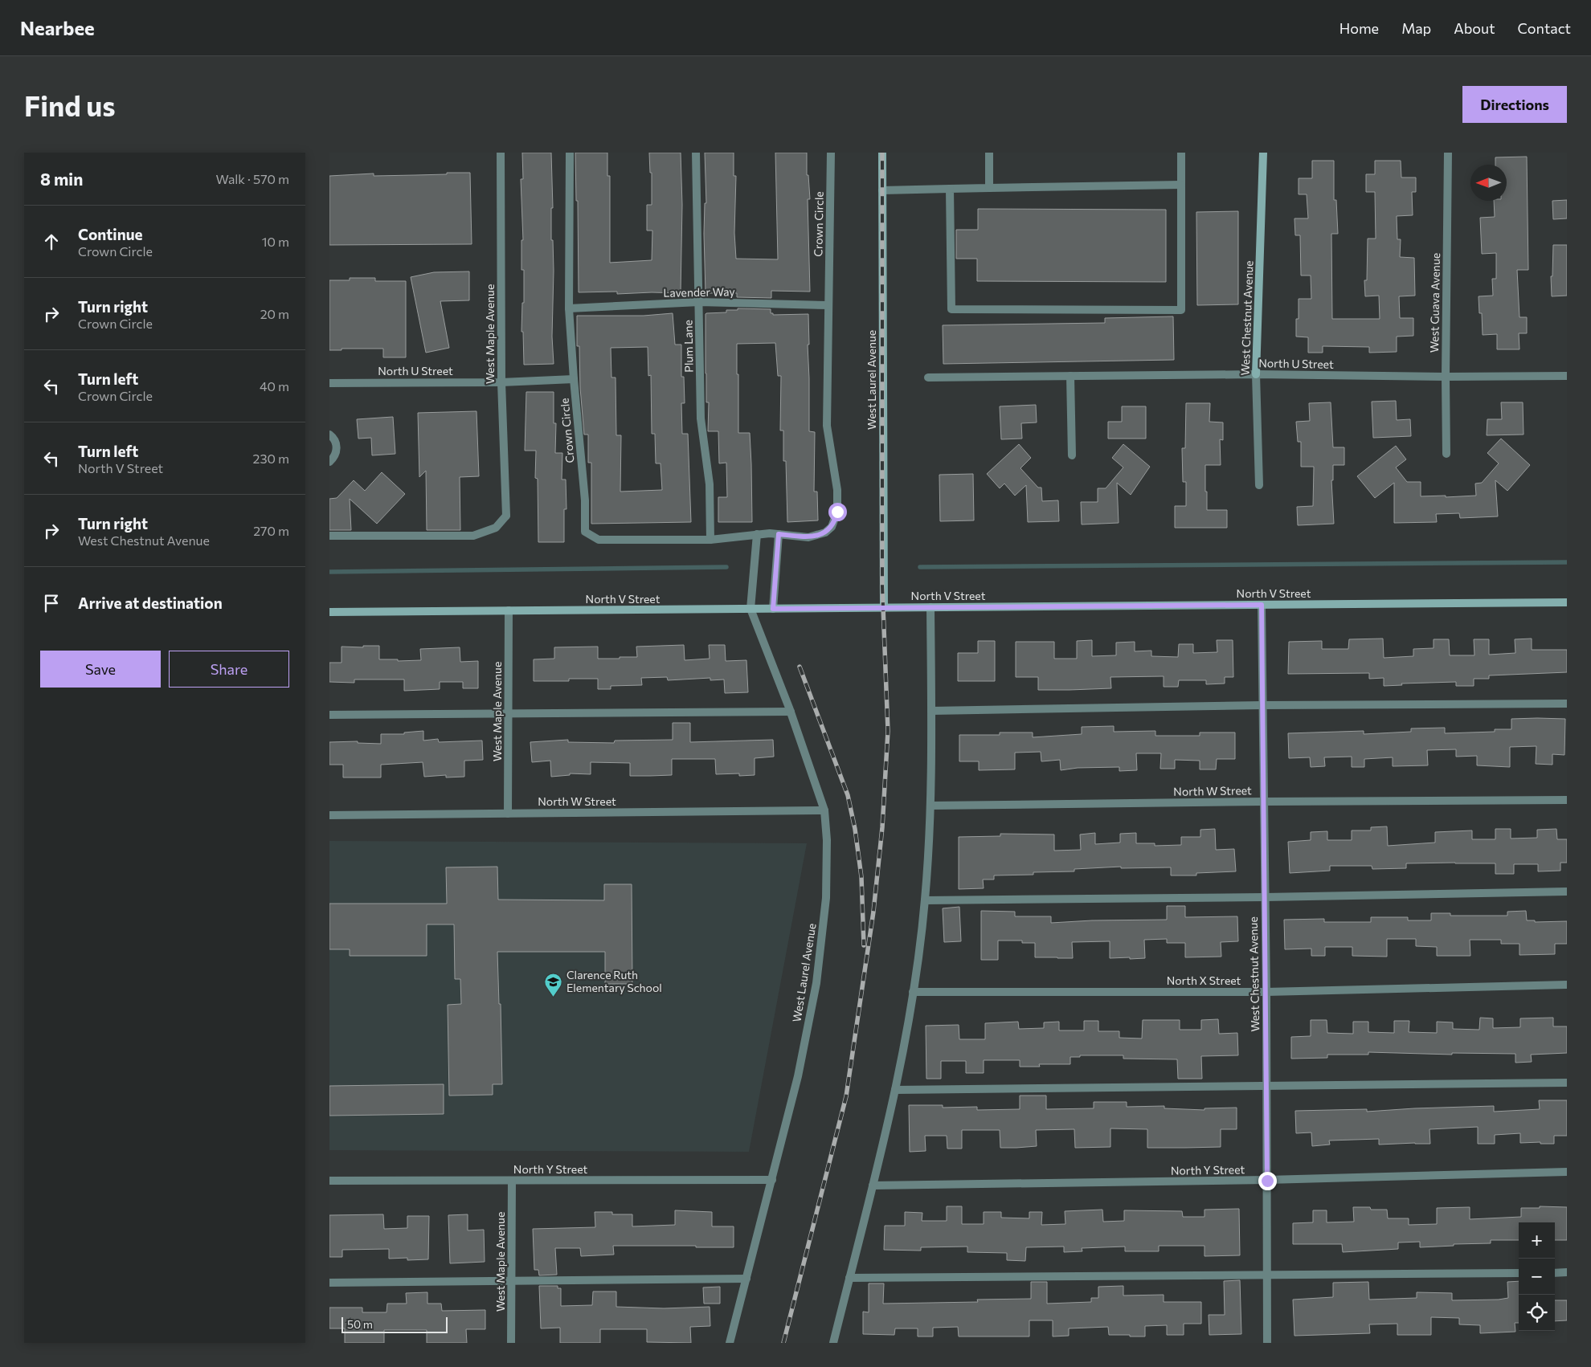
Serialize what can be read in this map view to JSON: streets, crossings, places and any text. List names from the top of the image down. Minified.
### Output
{"streets":{"street":["Crown Circle","Lavender Way","West Guava Avenue","West Chestnut Avenue","West Maple Avenue","Plum Lane","North U Street","West Laurel Avenue","North V Street","North W Street","North X Street","North Y Street"]},"crossings":[["Crown Circle","Lavender Way"],["Crown Circle","Plum Lane"],["Crown Circle","North U Street"],["Lavender Way","Plum Lane"],["West Guava Avenue","North U Street"],["West Chestnut Avenue","North U Street"],["West Chestnut Avenue","North V Street"],["West Chestnut Avenue","North W Street"],["West Chestnut Avenue","North X Street"],["West Chestnut Avenue","North Y Street"],["West Maple Avenue","North U Street"],["West Maple Avenue","North V Street"],["West Maple Avenue","North W Street"],["West Maple Avenue","North Y Street"],["West Laurel Avenue","North V Street"],["West Laurel Avenue","North W Street"],["West Laurel Avenue","North Y Street"]],"places":{"school or university":["Clarence Ruth Elementary School"]},"scale_bar":"50 m","north":"left","page":{"header":"Nearbee","nav":["Home","Map","About","Contact"],"buttons":["Directions",["Save","Share"]],"title":"Find us","heading":["8 min","Walk · 570 m"],"list":[["Continue","Crown Circle","10 m"],["Turn right","Crown Circle","20 m"],["Turn left","Crown Circle","40 m"],["Turn left","North V Street","230 m"],["Turn right","West Chestnut Avenue","270 m"],"Arrive at destination"],"map_buttons":["+","−"],"scale":"50 m"}}
